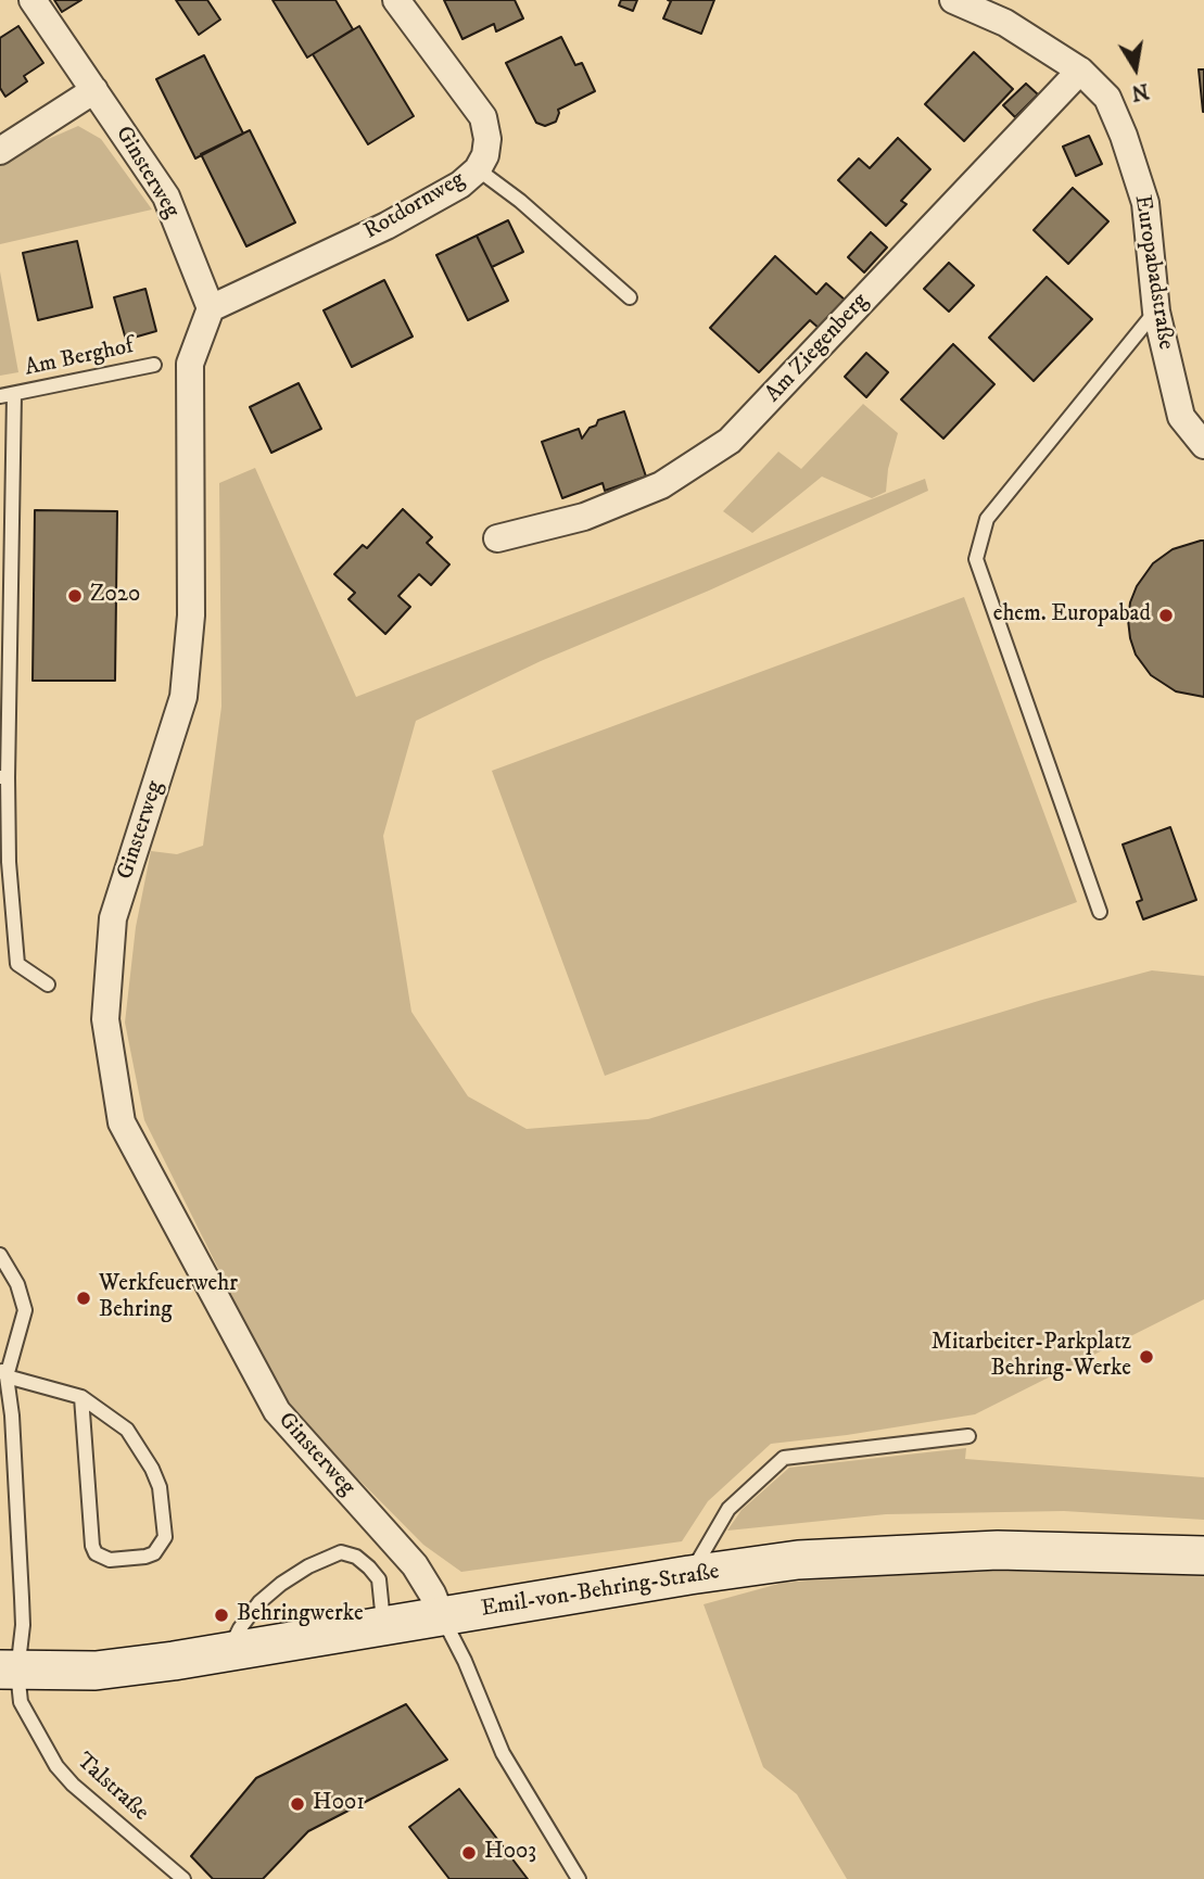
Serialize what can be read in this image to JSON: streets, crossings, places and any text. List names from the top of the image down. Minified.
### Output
{"streets":{"main road":["Emil-von-Behring-Straße"],"street":["Ginsterweg","Rotdornweg","Europabadstraße","Am Ziegenberg"],"lane":["Am Berghof","Talstraße"]},"crossings":[["Ginsterweg","Rotdornweg"],["Ginsterweg","Emil-von-Behring-Straße"],["Europabadstraße","Am Ziegenberg"],["Emil-von-Behring-Straße","Talstraße"]],"places":["Z020","ehem. Europabad","Werkfeuerwehr Behring","Mitarbeiter-Parkplatz Behring-Werke","Behringwerke","H001","H003"],"north":"bottom"}
